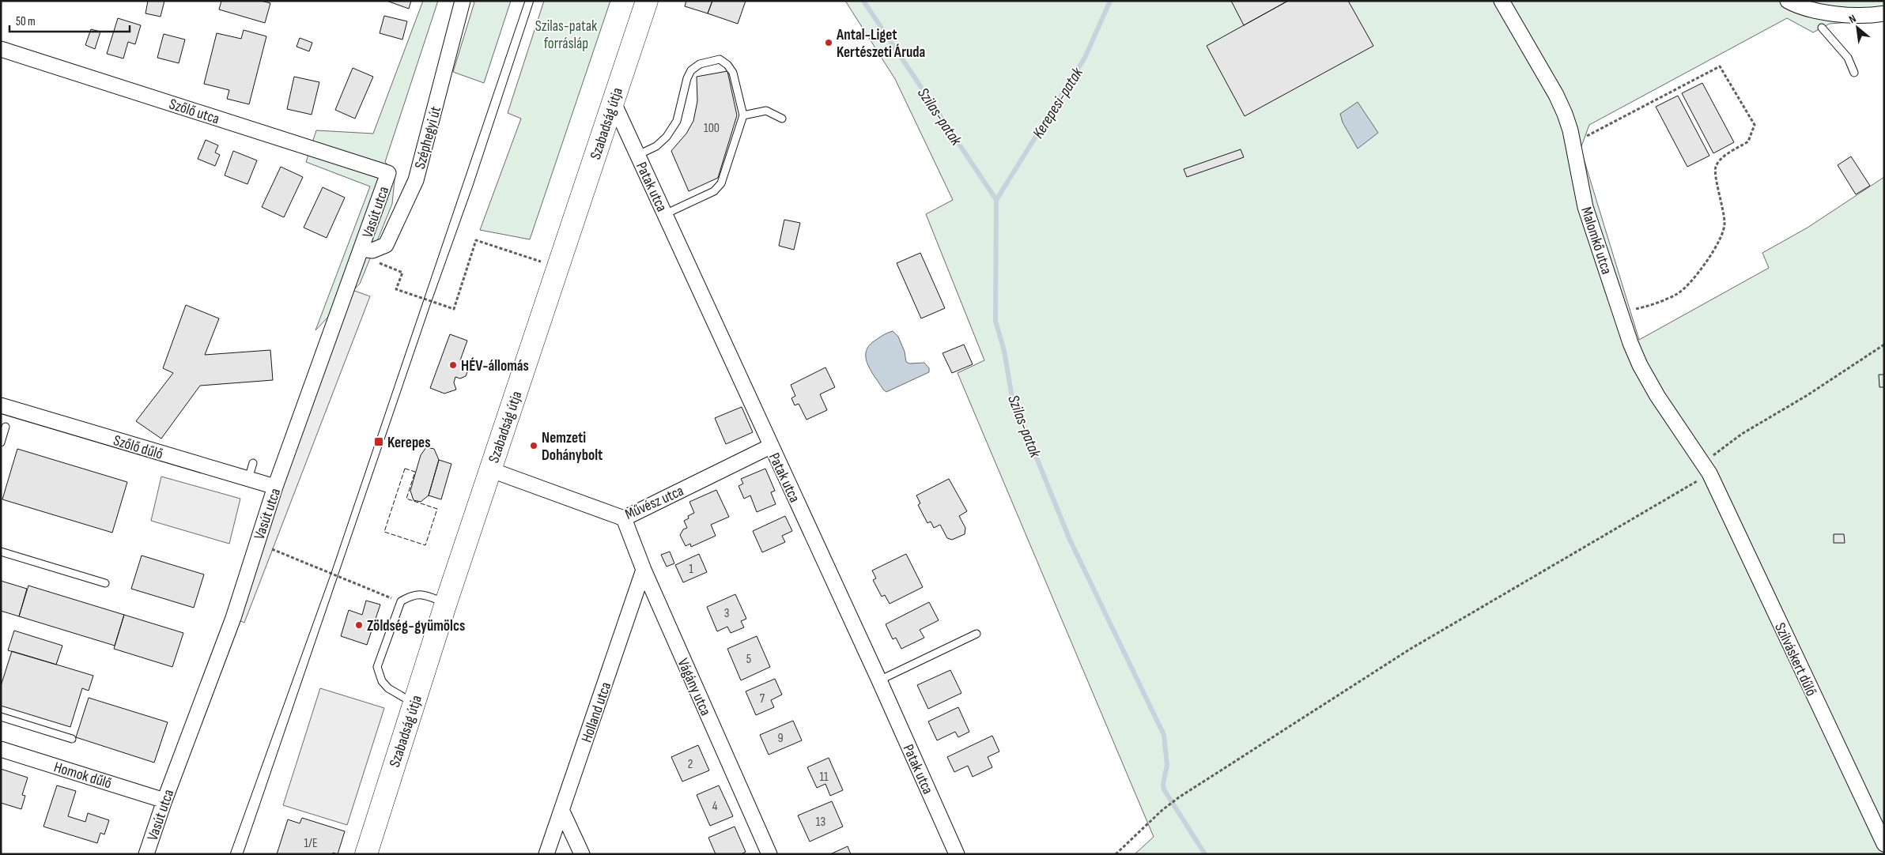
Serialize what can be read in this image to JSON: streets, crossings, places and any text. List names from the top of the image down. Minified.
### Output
{"streets":{"main road":["Szabadság útja"],"street":["Szőlő utca","Széphegyi út","Patak utca","Vasút utca","Malomkő utca","Szőlő dűlő","Művész utca","Szilváskert dűlő","Vágány utca","Holland utca","Homok dűlő"]},"crossings":[["Szőlő utca","Vasút utca"],["Szabadság útja","Patak utca"],["Szabadság útja","Művész utca"],["Széphegyi út","Vasút utca"],["Patak utca","Művész utca"],["Vasút utca","Szőlő dűlő"],["Vasút utca","Homok dűlő"],["Malomkő utca","Szilváskert dűlő"],["Művész utca","Vágány utca"],["Vágány utca","Holland utca"]],"water":["Kerepesi-patak","Szilas-patak"],"parks":["Szilas-patak forrásláp"],"places":{"other":["Antal-Liget Kertészeti Áruda","HÉV-állomás","Nemzeti Dohánybolt","Zöldség-gyümölcs"],"transit":["Kerepes"]},"house_numbers":["100","1","3","5","7","9","2","11","4","13","1/E"],"scale_bar":"50 m","north":"top left"}
